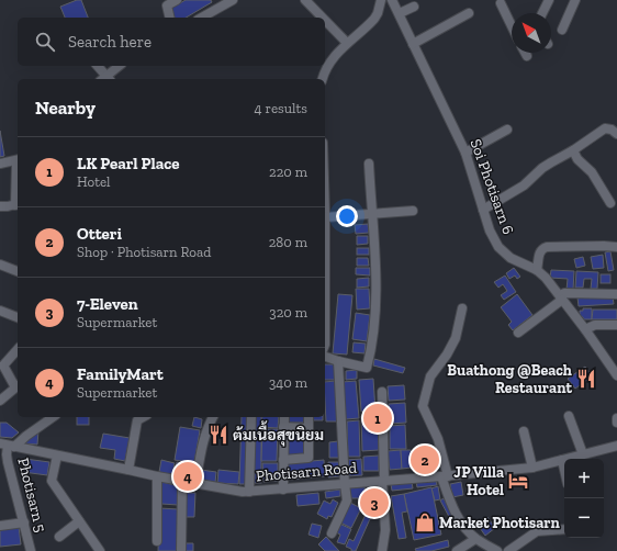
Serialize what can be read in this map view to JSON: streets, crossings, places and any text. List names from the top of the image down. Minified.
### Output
{"streets":{"street":["Soi Photisarn 6","Photisarn Road","Photisarn 5"]},"crossings":[["Photisarn Road","Photisarn 5"]],"places":{"restaurant":["Buathong @Beach Restaurant","ต้มเนื้อสุขนิยม"],"hotel":["JP Villa Hotel"],"shop":["Market Photisarn"]},"north":"top left","page":{"search":"Search here","heading":["Nearby","4 results"],"list":[{"mark":"1","name":"LK Pearl Place","note":"Hotel","value":"220 m"},{"mark":"2","name":"Otteri","note":"Shop · Photisarn Road","value":"280 m"},{"mark":"3","name":"7-Eleven","note":"Supermarket","value":"320 m"},{"mark":"4","name":"FamilyMart","note":"Supermarket","value":"340 m"}],"pins":["1","2","4","3"],"map_buttons":["+","−"]}}
